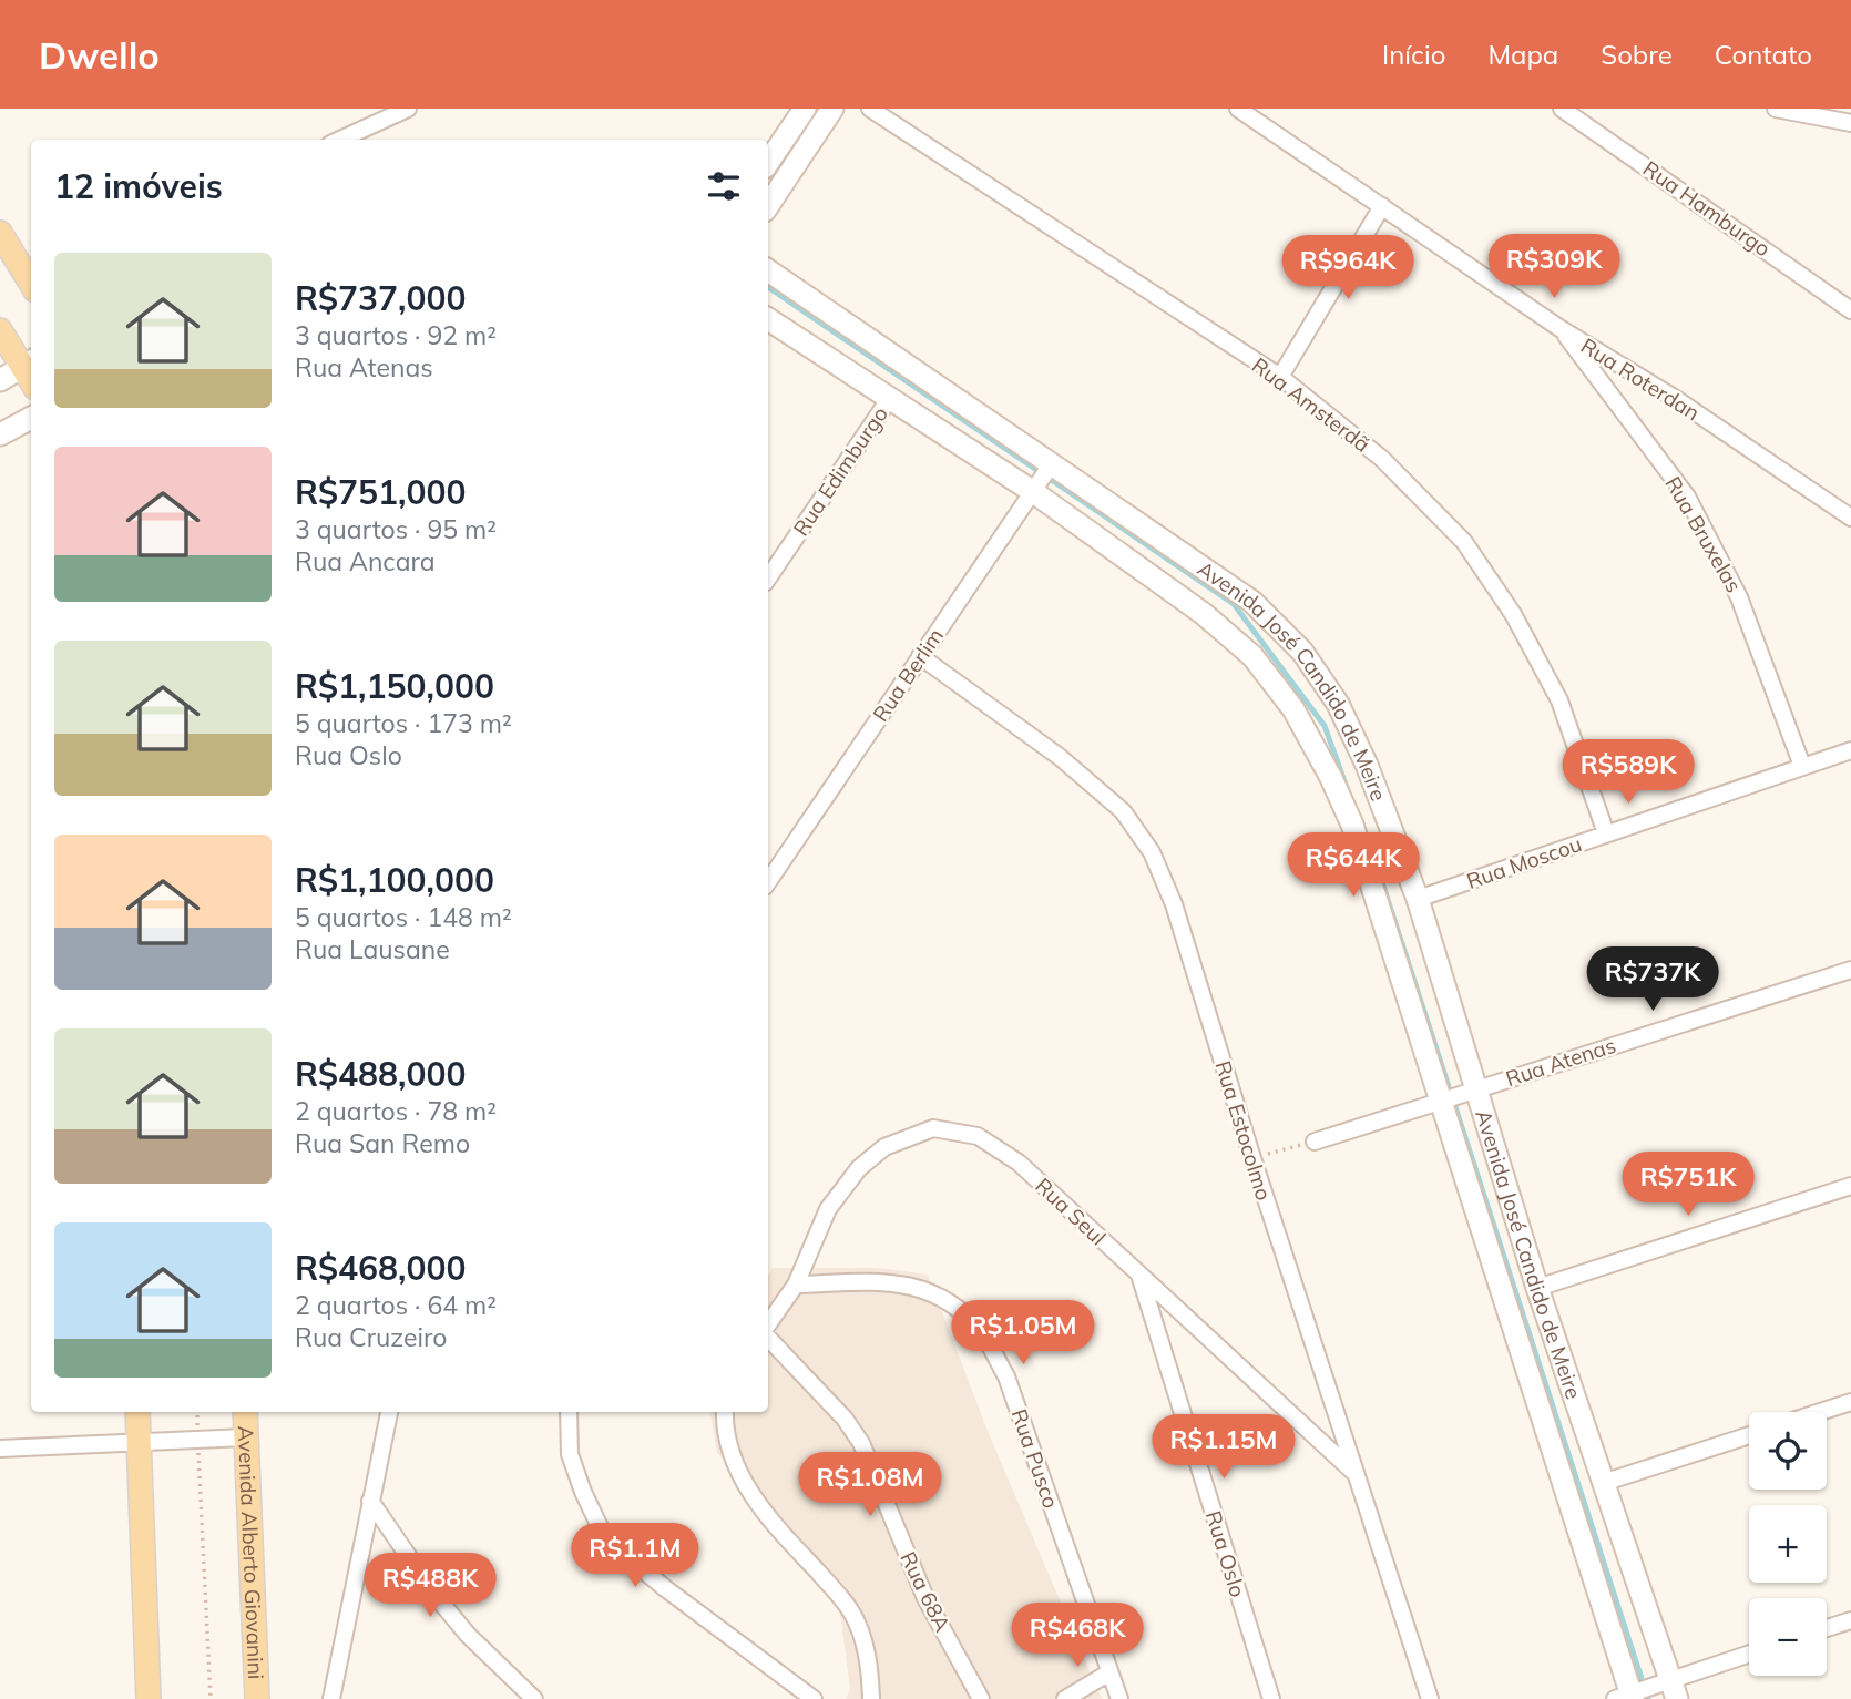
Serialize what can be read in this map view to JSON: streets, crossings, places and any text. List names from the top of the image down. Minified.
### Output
{"streets":{"main road":["Avenida Alberto Giovanini"],"street":["Rua Hamburgo","Rua Roterdan","Rua Amsterdã","Rua Edimburgo","Rua Bruxelas","Rua Berlim","Avenida José Candido de Meire","Rua Moscou","Rua Atenas","Rua Estocolmo","Rua Seul","Rua Pusco","Rua Oslo","Rua 68A"]},"crossings":[["Rua Roterdan","Rua Bruxelas"],["Rua Amsterdã","Rua Moscou"],["Rua Edimburgo","Avenida José Candido de Meire"],["Rua Bruxelas","Rua Moscou"],["Rua Berlim","Avenida José Candido de Meire"],["Rua Berlim","Rua Estocolmo"],["Avenida José Candido de Meire","Rua Moscou"],["Avenida José Candido de Meire","Rua Atenas"],["Rua Estocolmo","Rua Seul"],["Rua Seul","Rua Pusco"],["Rua Seul","Rua Oslo"]],"page":{"header":"Dwello","nav":["Início","Mapa","Sobre","Contato"],"heading":"12 imóveis","list":[{"name":"R$737,000","note":"3 quartos · 92 m² · Rua Atenas"},{"name":"R$751,000","note":"3 quartos · 95 m² · Rua Ancara"},{"name":"R$1,150,000","note":"5 quartos · 173 m² · Rua Oslo"},{"name":"R$1,100,000","note":"5 quartos · 148 m² · Rua Lausane"},{"name":"R$488,000","note":"2 quartos · 78 m² · Rua San Remo"},{"name":"R$468,000","note":"2 quartos · 64 m² · Rua Cruzeiro"}],"price":["R$309K","R$964K","R$589K","R$644K","R$737K","R$751K","R$1.05M","R$1.15M","R$1.08M","R$1.1M","R$488K","R$468K"],"map_buttons":["+","−"]}}
